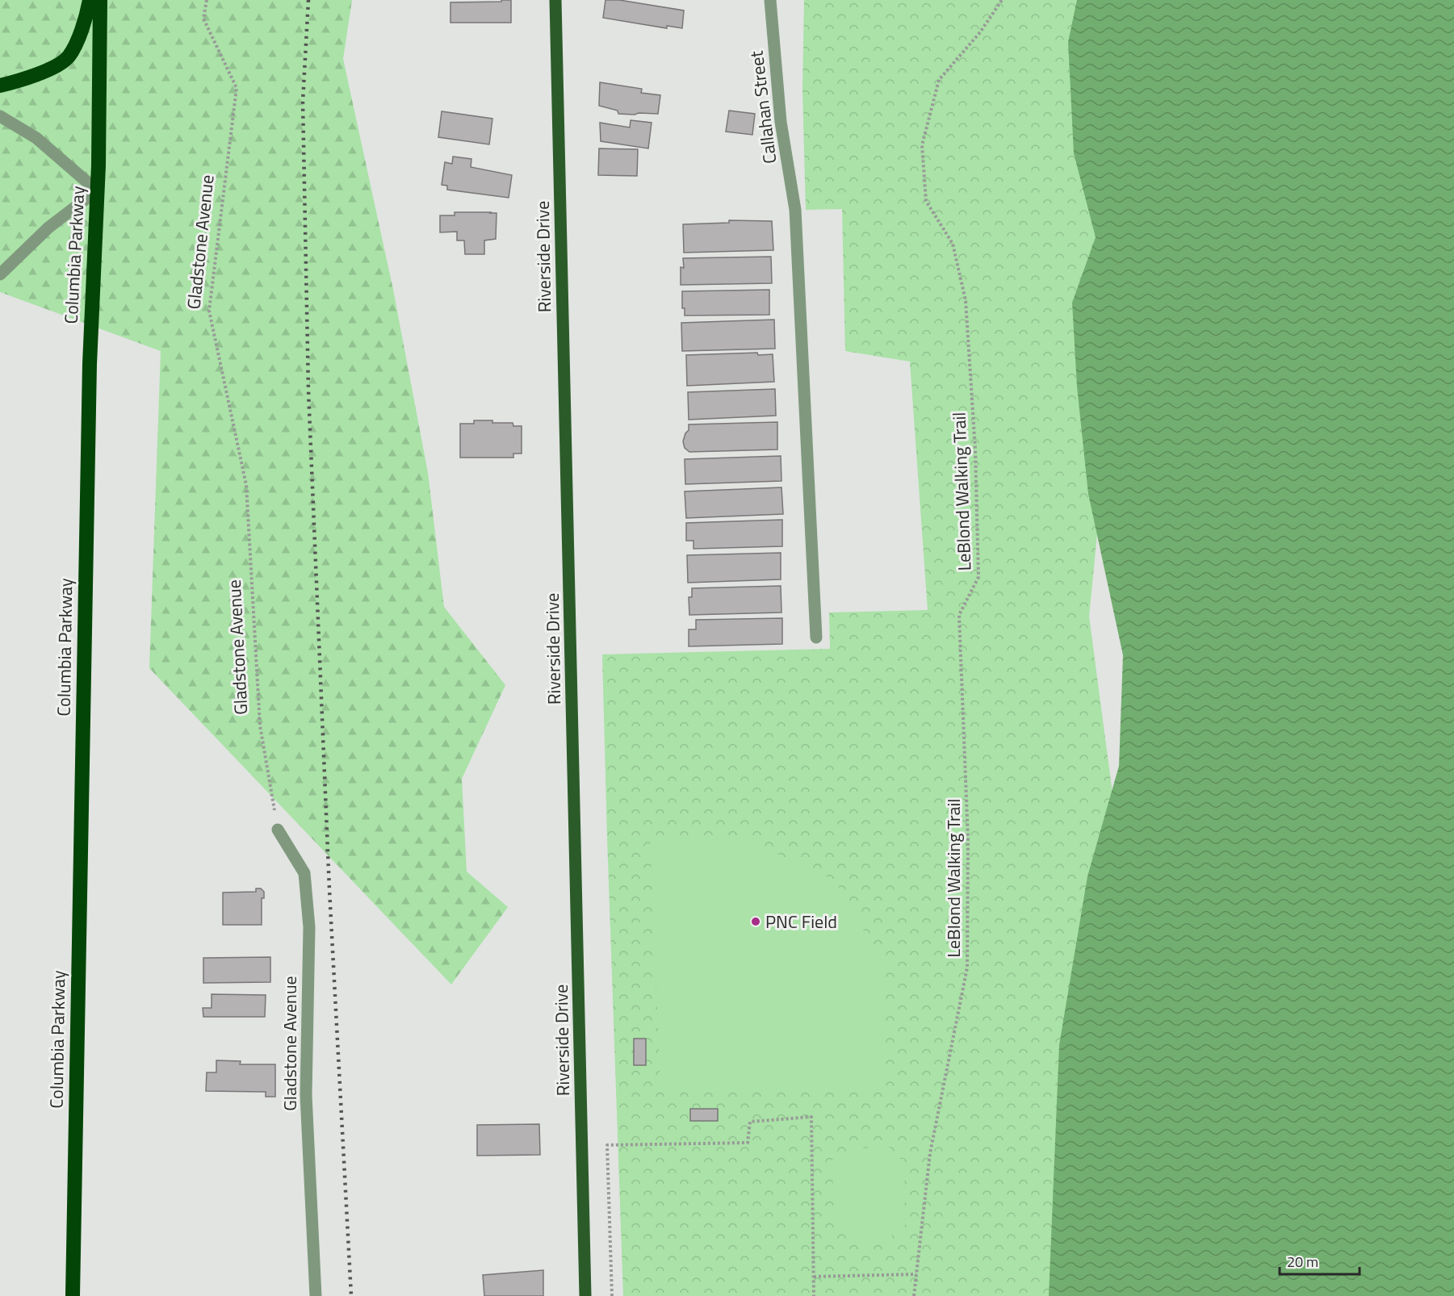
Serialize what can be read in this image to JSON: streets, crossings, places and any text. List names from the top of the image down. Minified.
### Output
{"streets":{"highway":["Columbia Parkway"],"main road":["Riverside Drive"],"street":["Callahan Street","Gladstone Avenue"],"path":["LeBlond Walking Trail"]},"places":["PNC Field"],"scale_bar":"20 m"}
